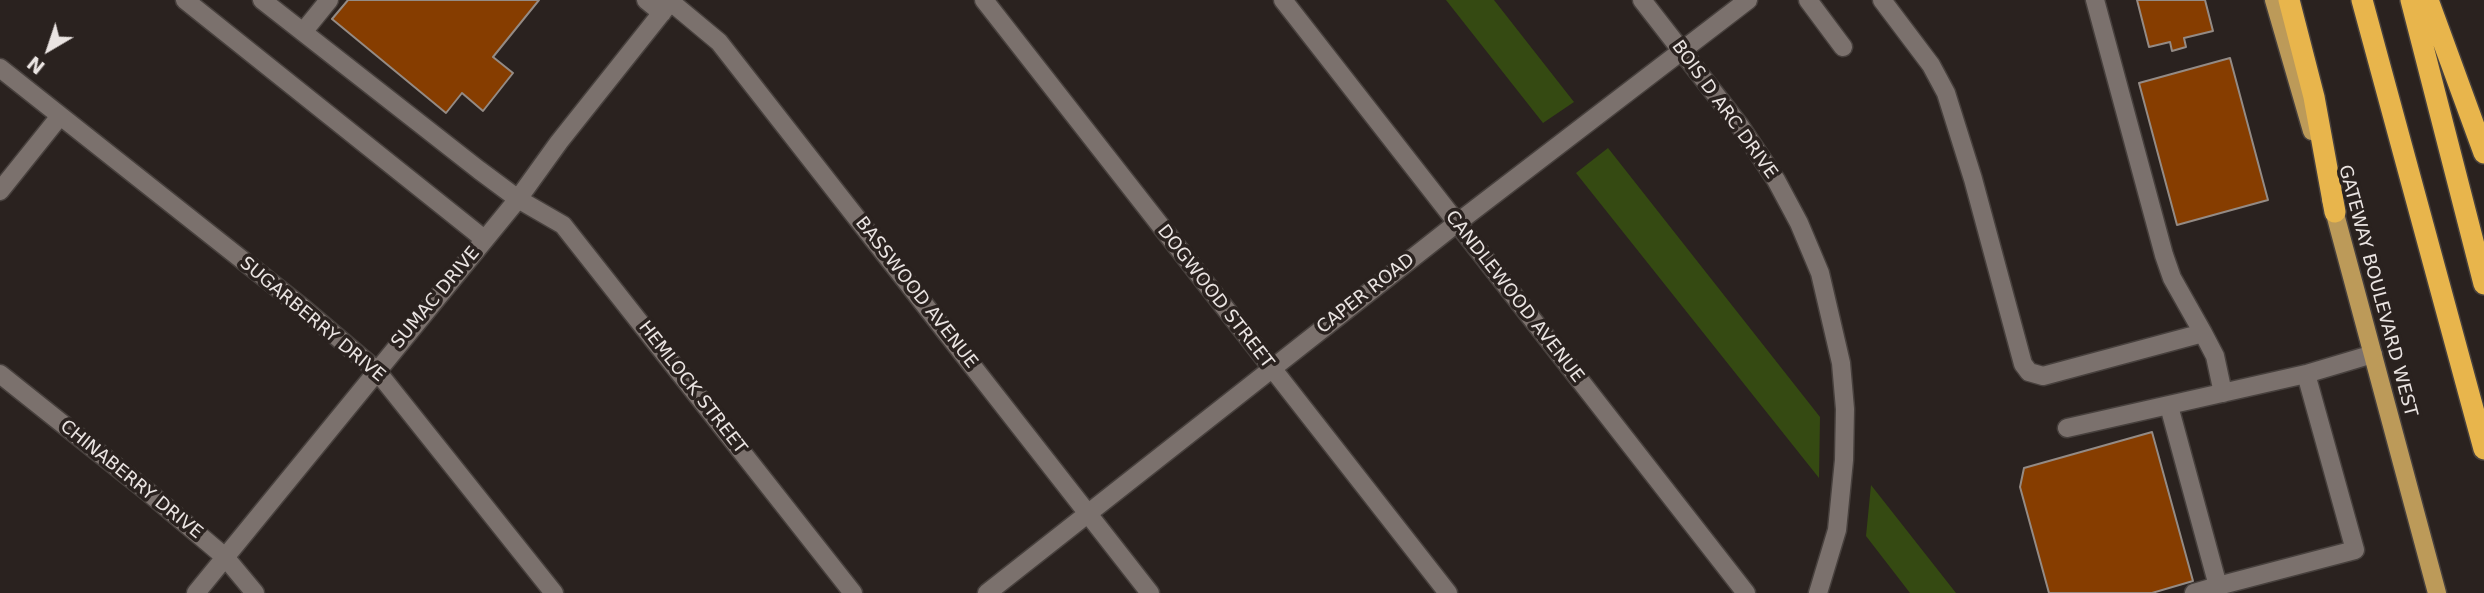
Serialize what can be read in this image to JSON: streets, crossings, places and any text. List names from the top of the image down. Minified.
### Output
{"streets":{"main road":["GATEWAY BOULEVARD WEST"],"street":["BOIS D ARC DRIVE","BASSWOOD AVENUE","CAPER ROAD","DOGWOOD STREET","CANDLEWOOD AVENUE","SUMAC DRIVE","SUGARBERRY DRIVE","HEMLOCK STREET","CHINABERRY DRIVE"]},"crossings":[["BOIS D ARC DRIVE","CAPER ROAD"],["BASSWOOD AVENUE","CAPER ROAD"],["BASSWOOD AVENUE","SUMAC DRIVE"],["CAPER ROAD","DOGWOOD STREET"],["CAPER ROAD","CANDLEWOOD AVENUE"],["SUMAC DRIVE","SUGARBERRY DRIVE"],["SUMAC DRIVE","HEMLOCK STREET"],["SUMAC DRIVE","CHINABERRY DRIVE"]],"north":"bottom left"}
